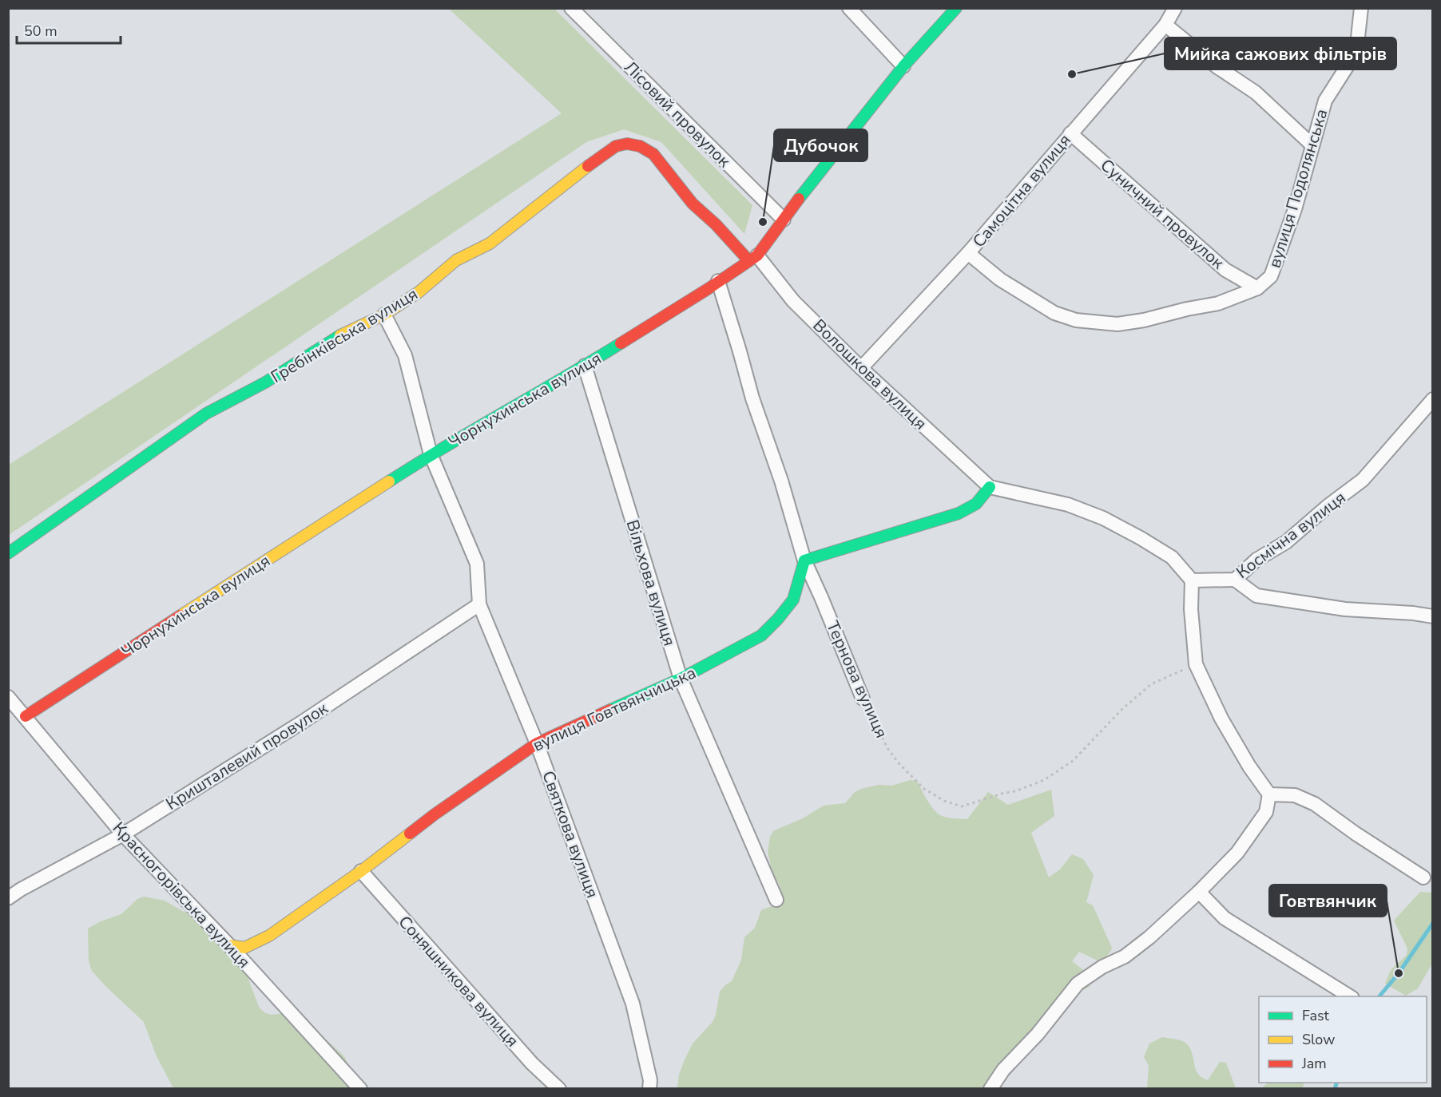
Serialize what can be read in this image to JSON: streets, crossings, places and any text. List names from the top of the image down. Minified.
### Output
{"streets":{"street":["Лісовий провулок","вулиця Подолянська","Самоцітна вулиця","Суничний провулок","Гребінківська вулиця","Волошкова вулиця","Чорнухинська вулиця","Космічна вулиця","Вільхова вулиця","Тернова вулиця","вулиця Говтвянчицька","Кришталевий провулок","Святкова вулиця","Красногорівська вулиця","Соняшникова вулиця"]},"crossings":[["Лісовий провулок","Чорнухинська вулиця"],["вулиця Подолянська","Самоцітна вулиця"],["вулиця Подолянська","Суничний провулок"],["Самоцітна вулиця","Суничний провулок"],["Самоцітна вулиця","Волошкова вулиця"],["Гребінківська вулиця","Волошкова вулиця"],["Гребінківська вулиця","Чорнухинська вулиця"],["Гребінківська вулиця","Святкова вулиця"],["Волошкова вулиця","Чорнухинська вулиця"],["Чорнухинська вулиця","Вільхова вулиця"],["Чорнухинська вулиця","Тернова вулиця"],["Чорнухинська вулиця","Святкова вулиця"],["Чорнухинська вулиця","Красногорівська вулиця"],["Вільхова вулиця","вулиця Говтвянчицька"],["Тернова вулиця","вулиця Говтвянчицька"],["вулиця Говтвянчицька","Святкова вулиця"],["вулиця Говтвянчицька","Красногорівська вулиця"],["вулиця Говтвянчицька","Соняшникова вулиця"],["Кришталевий провулок","Святкова вулиця"],["Кришталевий провулок","Красногорівська вулиця"]],"places":["Мийка сажових фільтрів","Дубочок","Говтвянчик"],"legend":["Fast","Slow","Jam"],"scale_bar":"50 m"}
